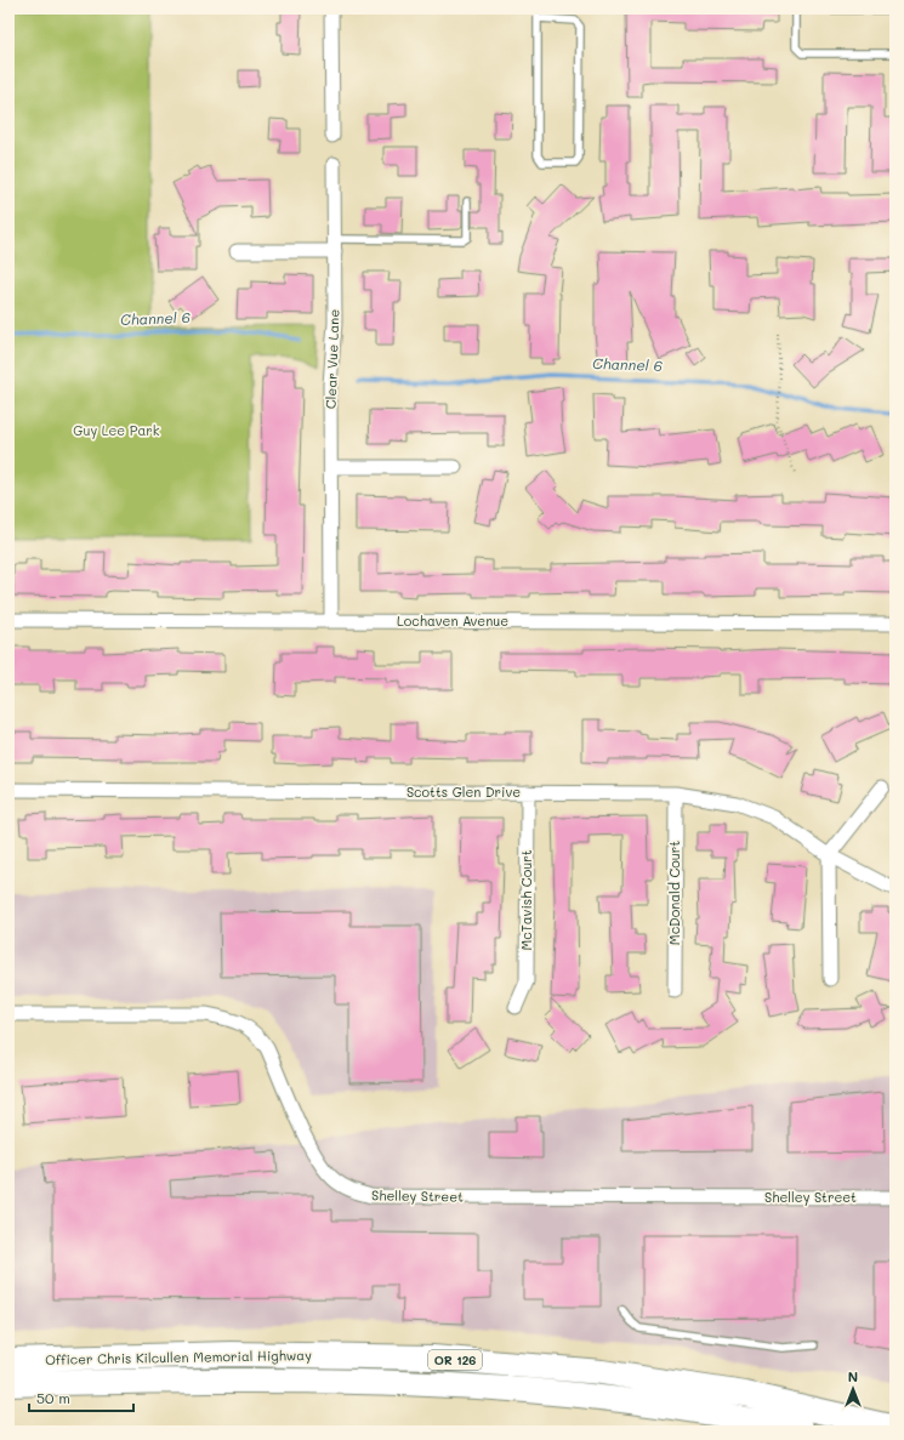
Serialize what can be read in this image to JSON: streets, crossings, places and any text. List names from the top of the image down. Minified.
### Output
{"streets":{"highway":["Officer Chris Kilcullen Memorial Highway","OR 126"],"street":["Clear Vue Lane","Lochaven Avenue","Scotts Glen Drive","McDonald Court","McTavish Court","Shelley Street"]},"crossings":[["Clear Vue Lane","Lochaven Avenue"],["Scotts Glen Drive","McDonald Court"],["Scotts Glen Drive","McTavish Court"]],"water":["Channel 6"],"parks":["Guy Lee Park"],"scale_bar":"50 m","north":"top"}
